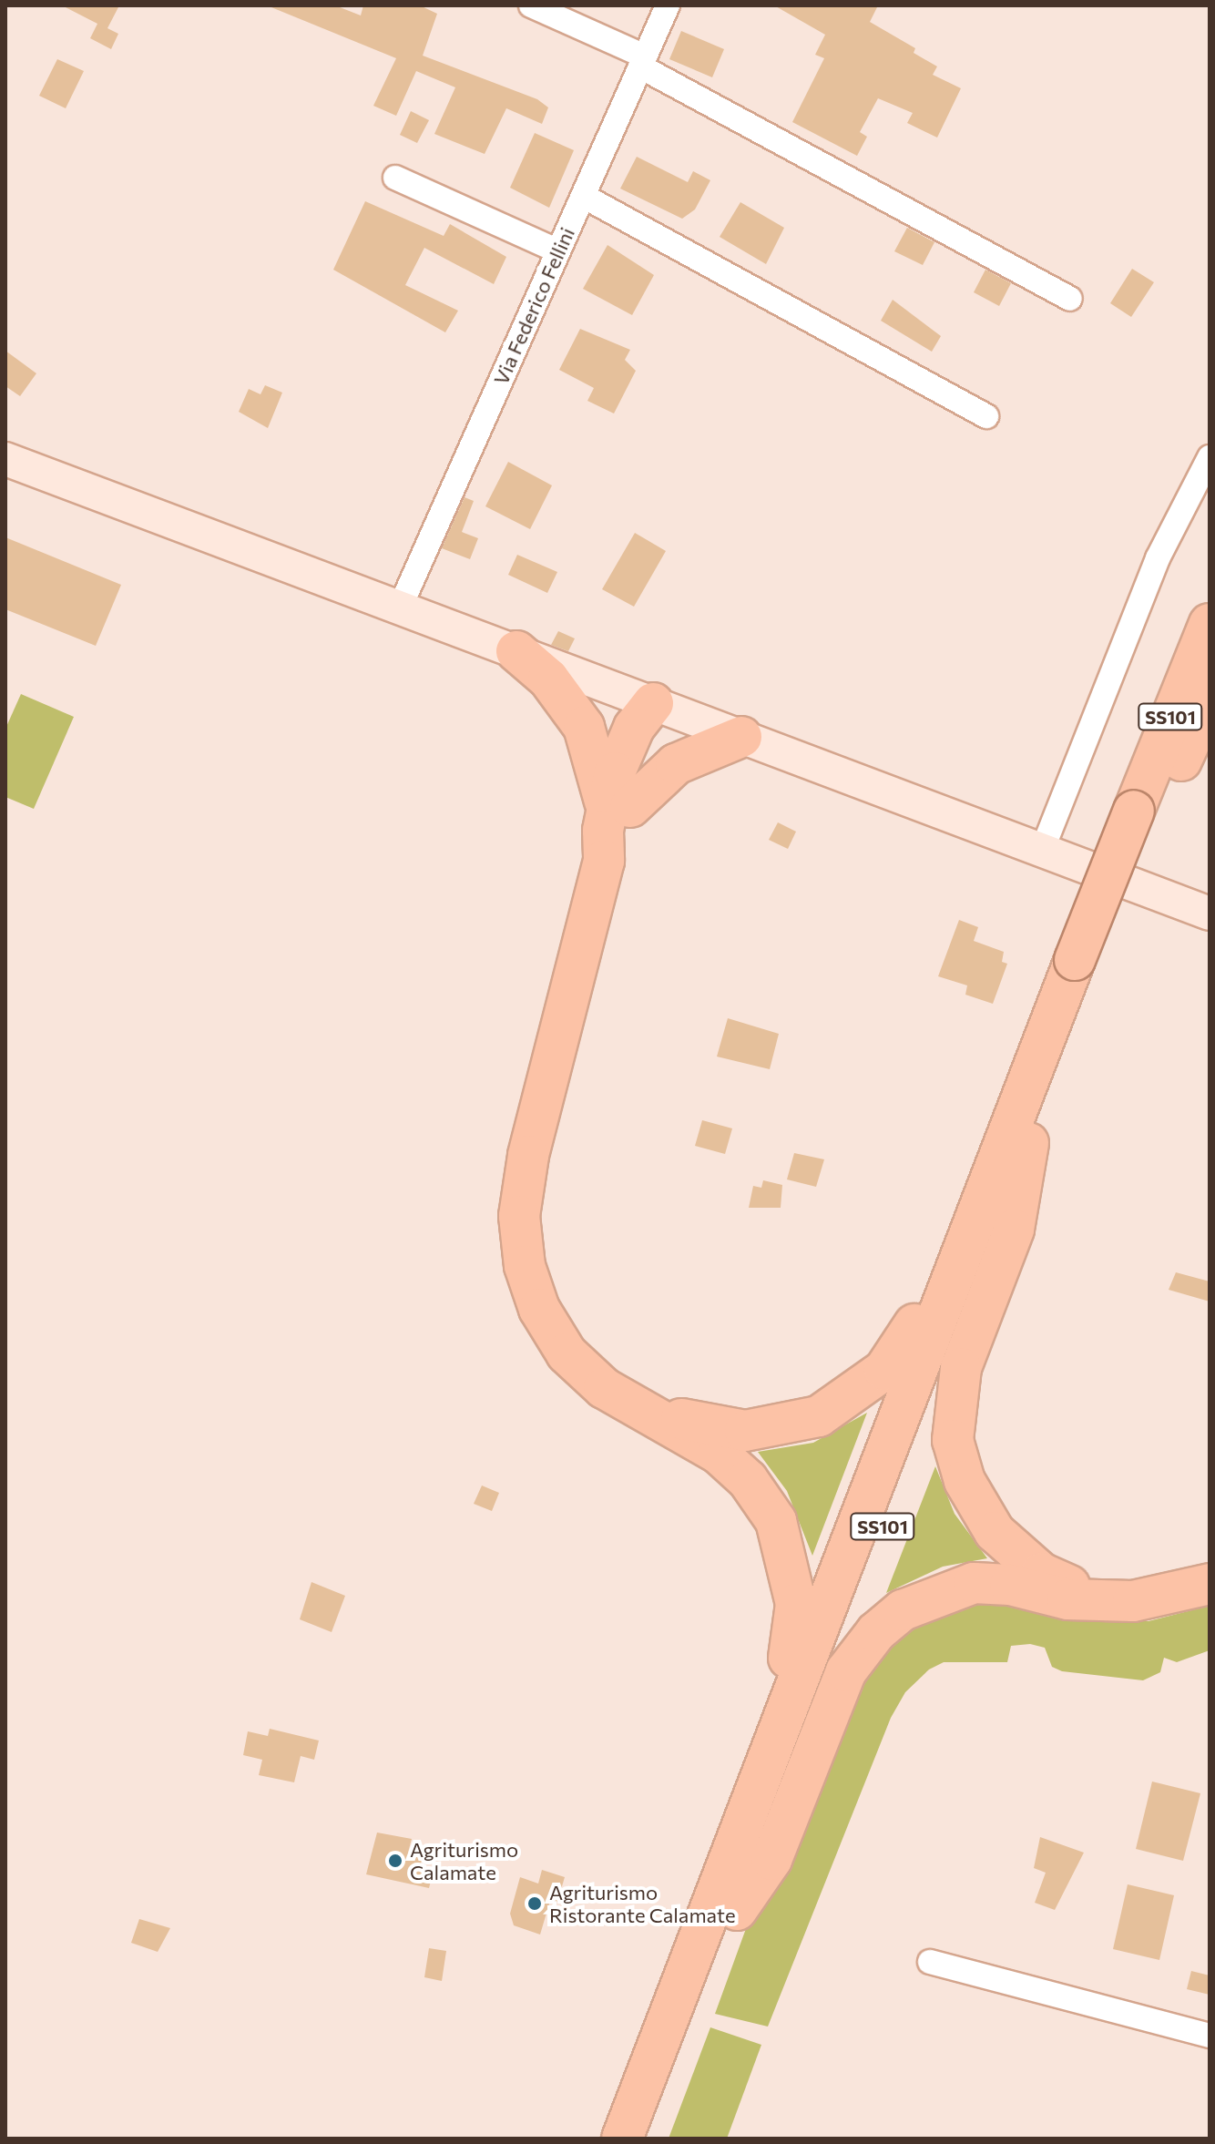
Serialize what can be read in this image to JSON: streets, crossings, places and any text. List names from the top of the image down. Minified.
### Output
{"streets":{"highway":["SS101"],"street":["Via Federico Fellini"]},"places":["Agriturismo Calamate","Agriturismo Ristorante Calamate"]}
